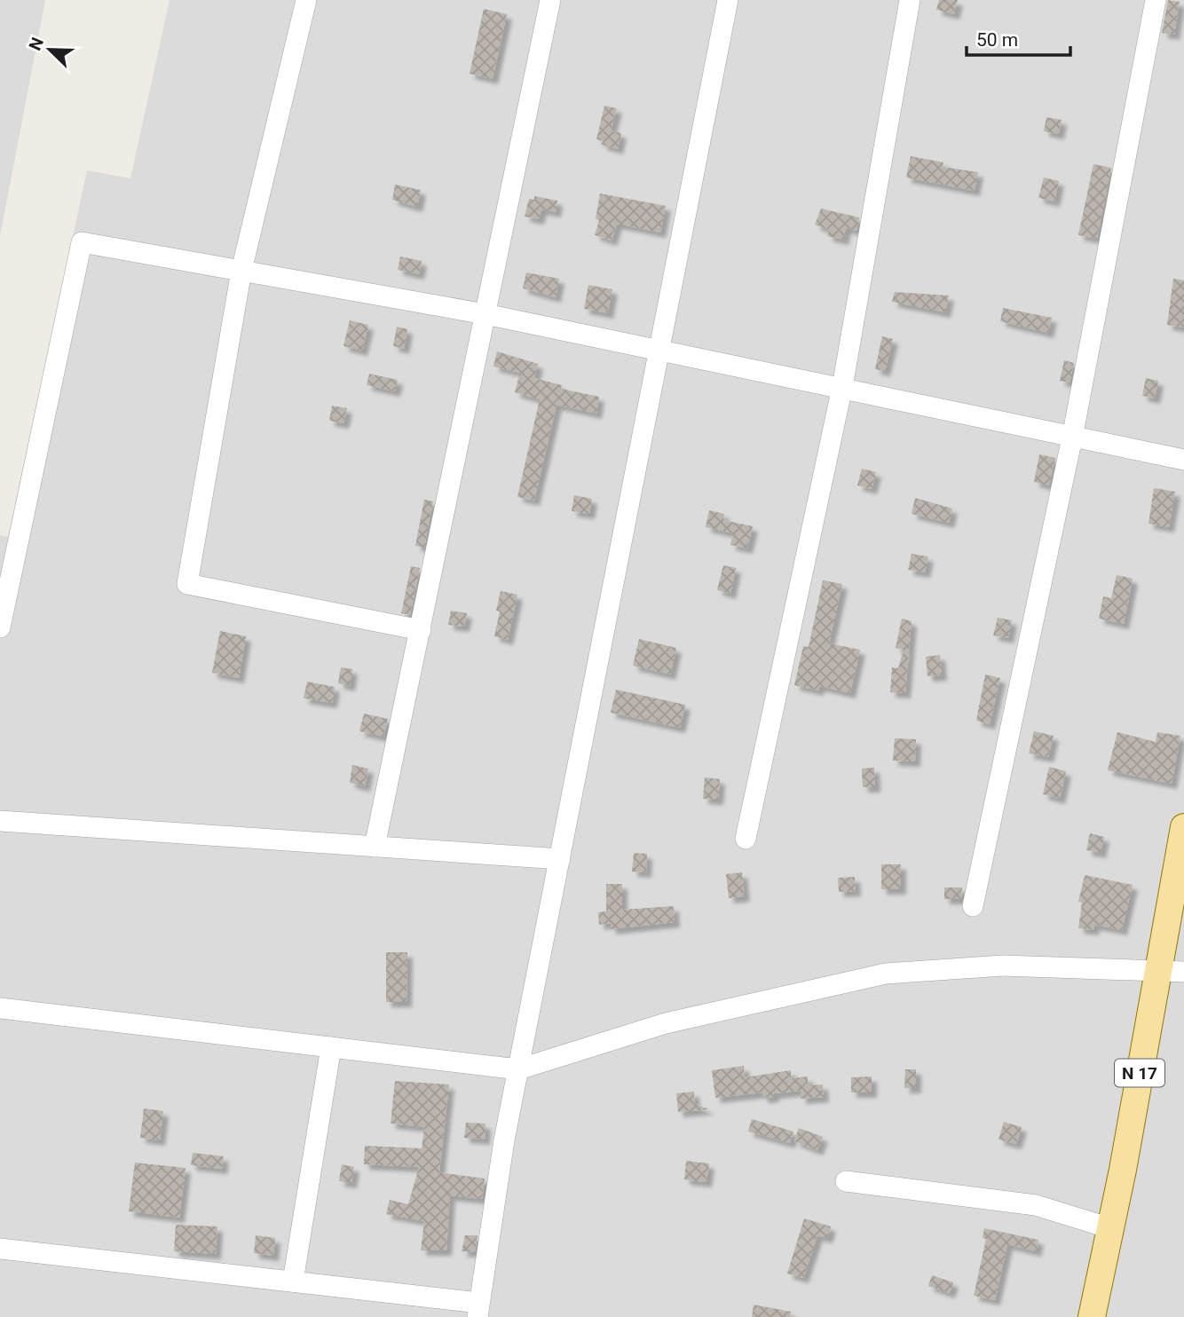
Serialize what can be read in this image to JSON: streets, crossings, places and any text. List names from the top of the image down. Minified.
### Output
{"streets":{"main road":["N 17"]},"scale_bar":"50 m","north":"top left"}
